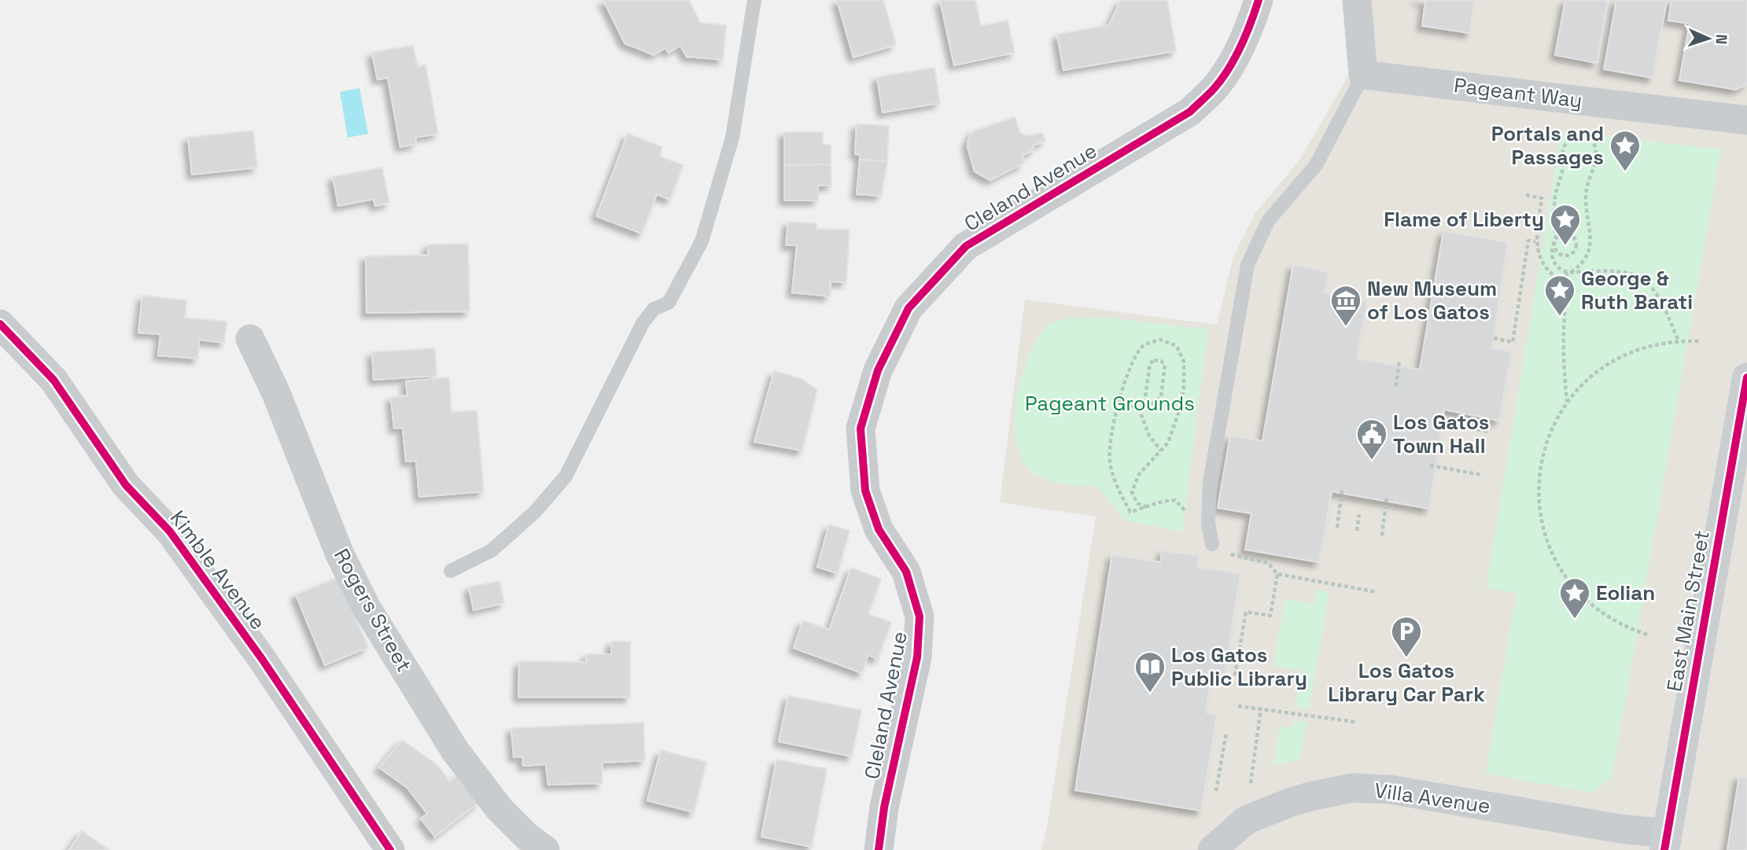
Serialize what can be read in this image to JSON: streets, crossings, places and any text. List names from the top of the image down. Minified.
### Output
{"streets":{"main road":["East Main Street"],"street":["Pageant Way","Cleland Avenue","Kimble Avenue","Rogers Street","Villa Avenue"]},"crossings":[["East Main Street","Villa Avenue"]],"parks":["Pageant Grounds"],"places":{"place":["Portals and Passages","Flame of Liberty","George & Ruth Barati","Eolian"],"museum":["New Museum of Los Gatos"],"public building":["Los Gatos Town Hall"],"parking":["Los Gatos Library Car Park"],"library":["Los Gatos Public Library"]},"north":"right"}
